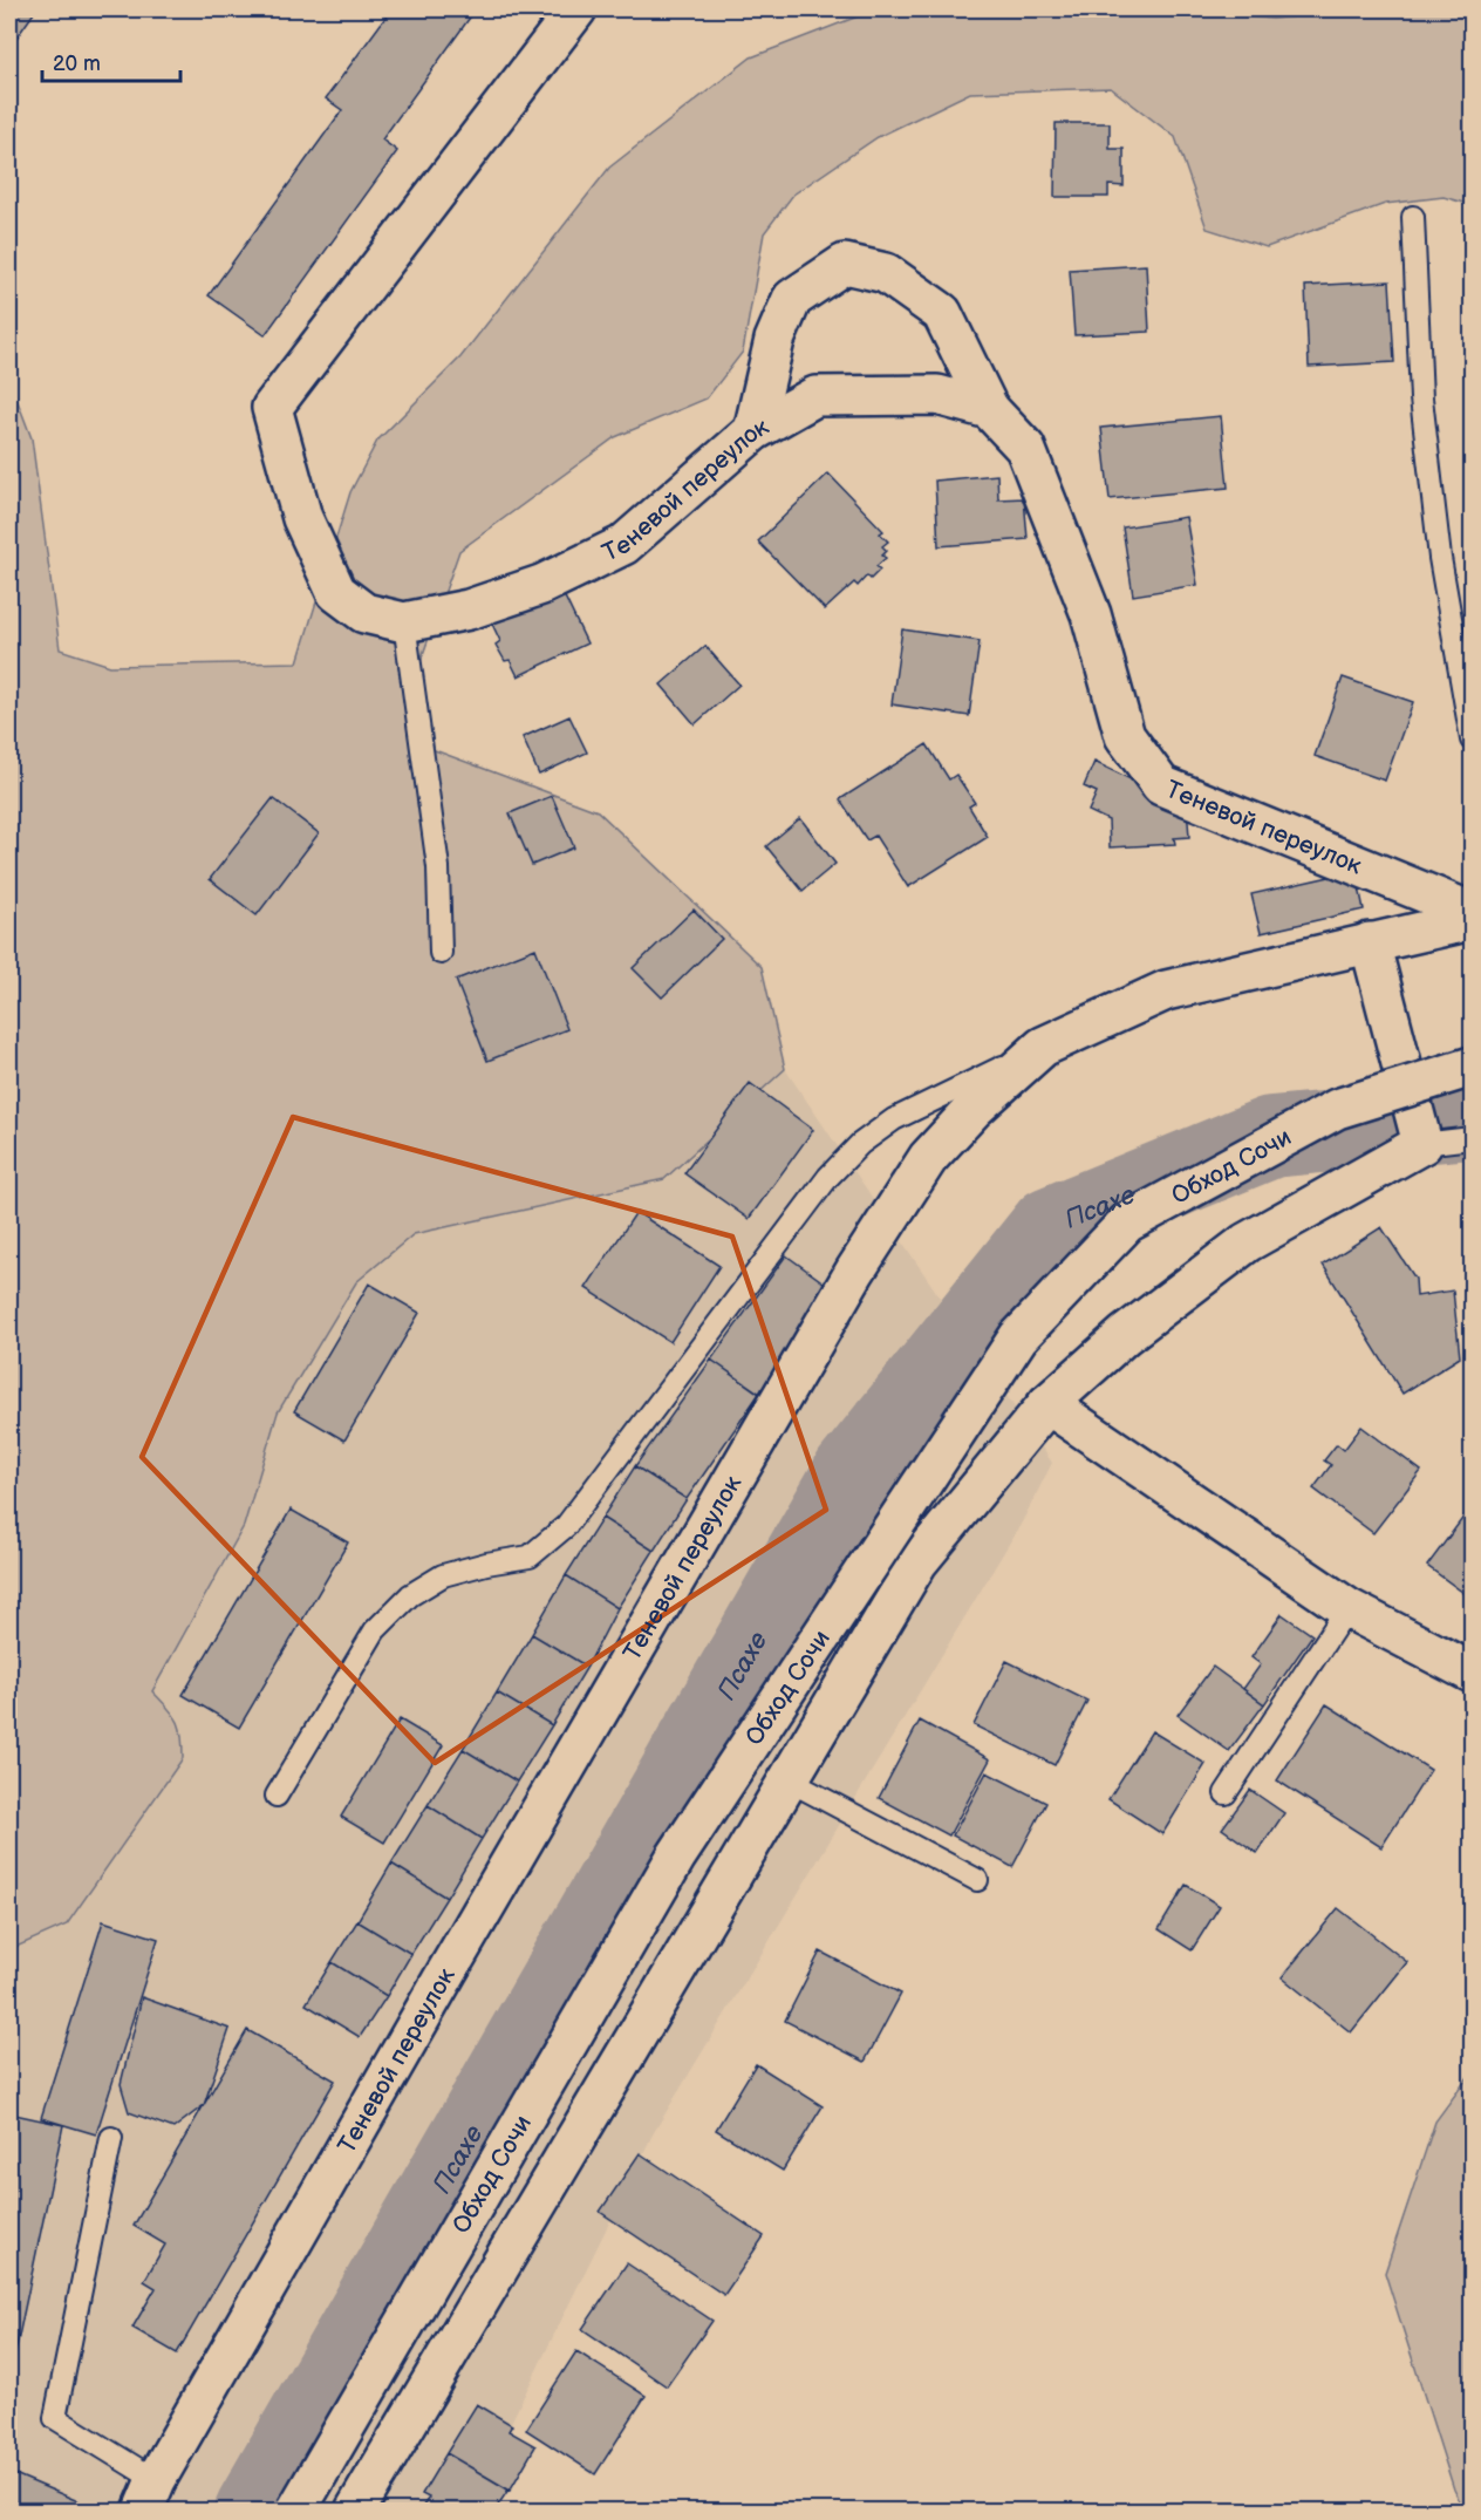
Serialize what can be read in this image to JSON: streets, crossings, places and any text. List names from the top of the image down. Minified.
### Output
{"streets":{"main road":["Теневой переулок","Обход Сочи"]},"water":["Псахе"],"scale_bar":"20 m"}
